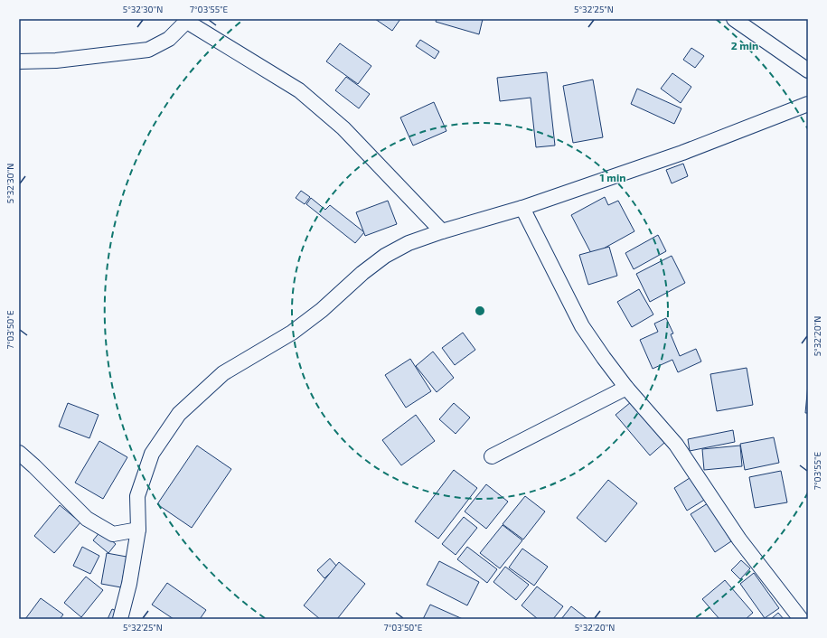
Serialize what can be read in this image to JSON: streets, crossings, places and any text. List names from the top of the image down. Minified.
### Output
{"coordinates":["5°32'30\"N","7°03'55\"E","5°32'25\"N","7°03'50\"E","5°32'20\"N"],"rings":["2 min","1 min"]}
